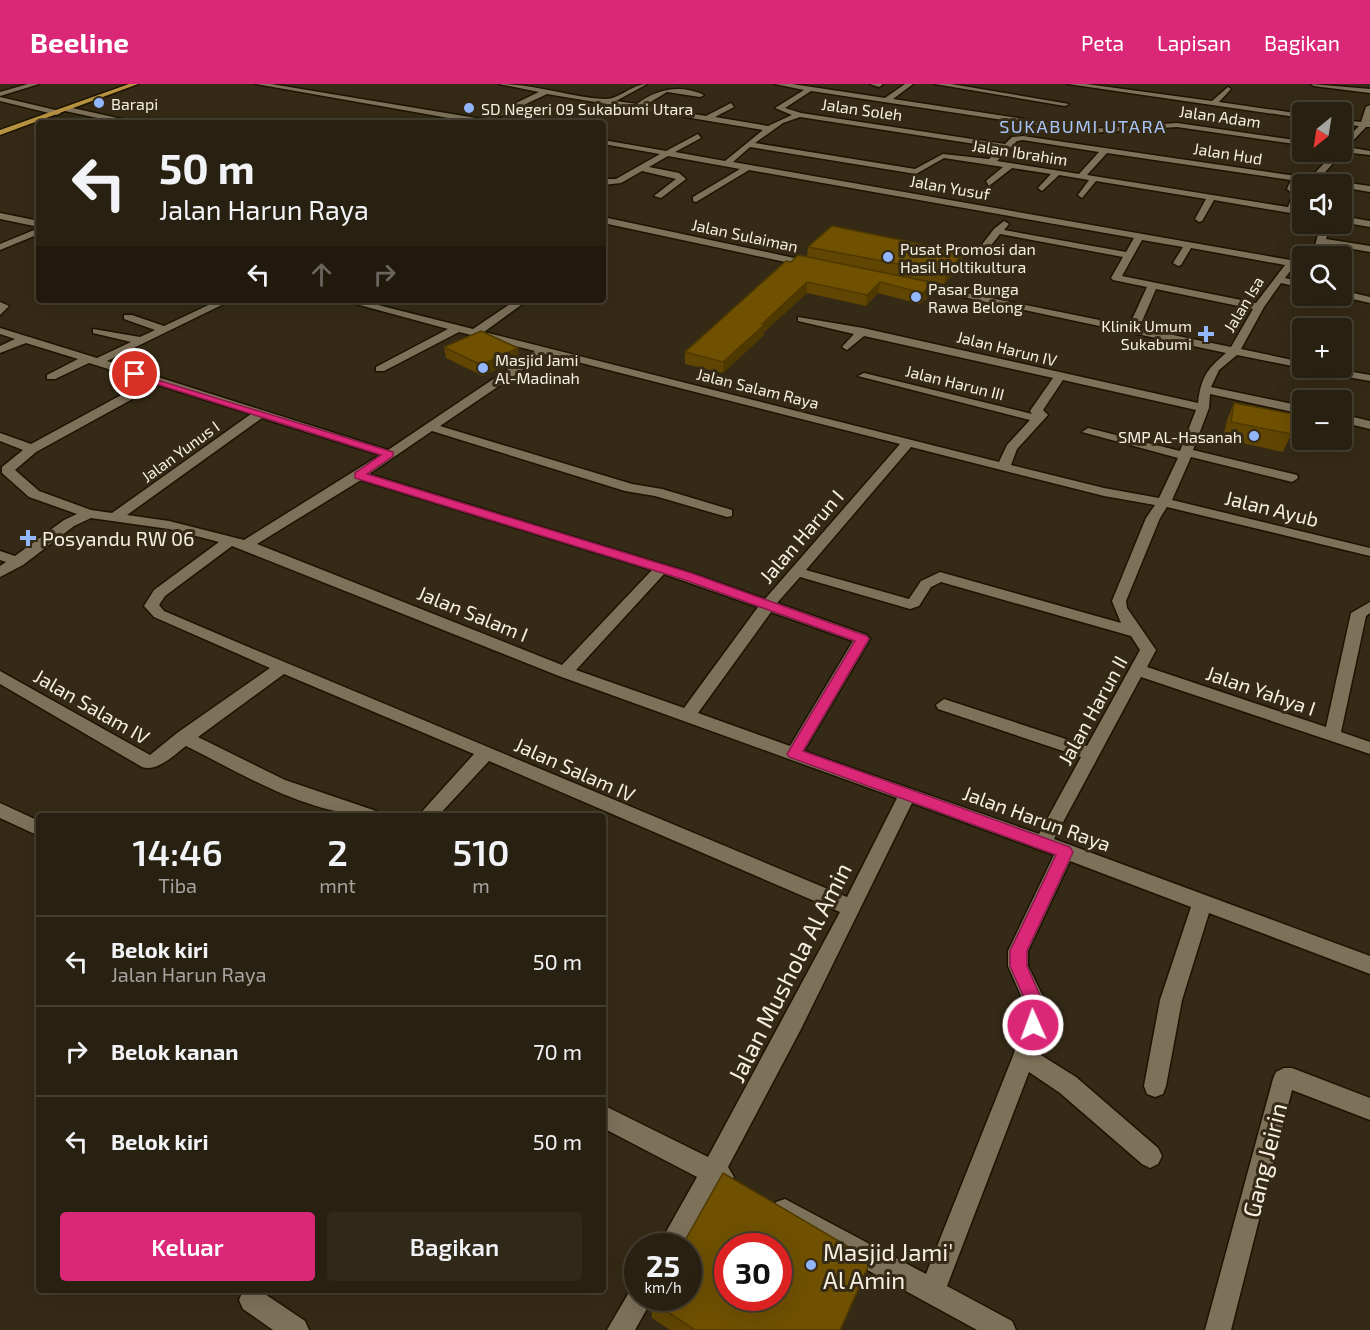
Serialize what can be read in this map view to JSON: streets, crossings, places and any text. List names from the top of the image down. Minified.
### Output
{"streets":{"street":["Jalan Soleh","Jalan Adam","Jalan Ibrahim","Jalan Hud","Jalan Yusuf","Jalan Sulaiman","Jalan Isa","Jalan Harun IV","Jalan Harun III","Jalan Salam Raya","Jalan Yunus I","Jalan Ayub","Jalan Harun I","Jalan Salam I","Jalan Yahya I","Jalan Salam IV","Jalan Harun II","Jalan Harun Raya","Jalan Mushola Al Amin","Gang Jeirin"]},"crossings":[["Jalan Soleh","Jalan Ibrahim"],["Jalan Soleh","Jalan Hud"],["Jalan Soleh","Jalan Yusuf"],["Jalan Isa","Jalan Harun IV"],["Jalan Isa","Jalan Salam Raya"],["Jalan Isa","Jalan Ayub"],["Jalan Isa","Jalan Harun II"],["Jalan Salam Raya","Jalan Ayub"],["Jalan Salam Raya","Jalan Harun I"],["Jalan Salam Raya","Jalan Harun II"],["Jalan Yunus I","Jalan Salam I"],["Jalan Ayub","Jalan Harun II"],["Jalan Harun I","Jalan Salam I"],["Jalan Harun I","Jalan Harun Raya"],["Jalan Salam I","Jalan Salam IV"],["Jalan Salam I","Jalan Harun Raya"],["Jalan Yahya I","Jalan Harun II"],["Jalan Salam IV","Jalan Mushola Al Amin"],["Jalan Harun II","Jalan Harun Raya"],["Jalan Harun Raya","Jalan Mushola Al Amin"]],"districts":["SUKABUMI UTARA"],"places":{"other":["Barapi","SD Negeri 09 Sukabumi Utara","Pusat Promosi dan Hasil Holtikultura","Pasar Bunga Rawa Belong","Masjid Jami Al-Madinah","SMP AL-Hasanah","Masjid Jami' Al Amin"],"health":["Klinik Umum Sukabumi","Posyandu RW 06"]},"north":"bottom left","page":{"header":"Beeline","nav":["Peta","Lapisan","Bagikan"],"map_buttons":["+","−"],"turn":["50 m","Jalan Harun Raya"],"eta":["14:46","Tiba","2","mnt","510","m"],"list":[{"name":"Belok kiri","note":"Jalan Harun Raya","value":"50 m"},{"name":"Belok kanan","value":"70 m"},{"name":"Belok kiri","value":"50 m"}],"buttons":["Keluar","Bagikan"],"speed":"25 km/h","limit":"30"}}
